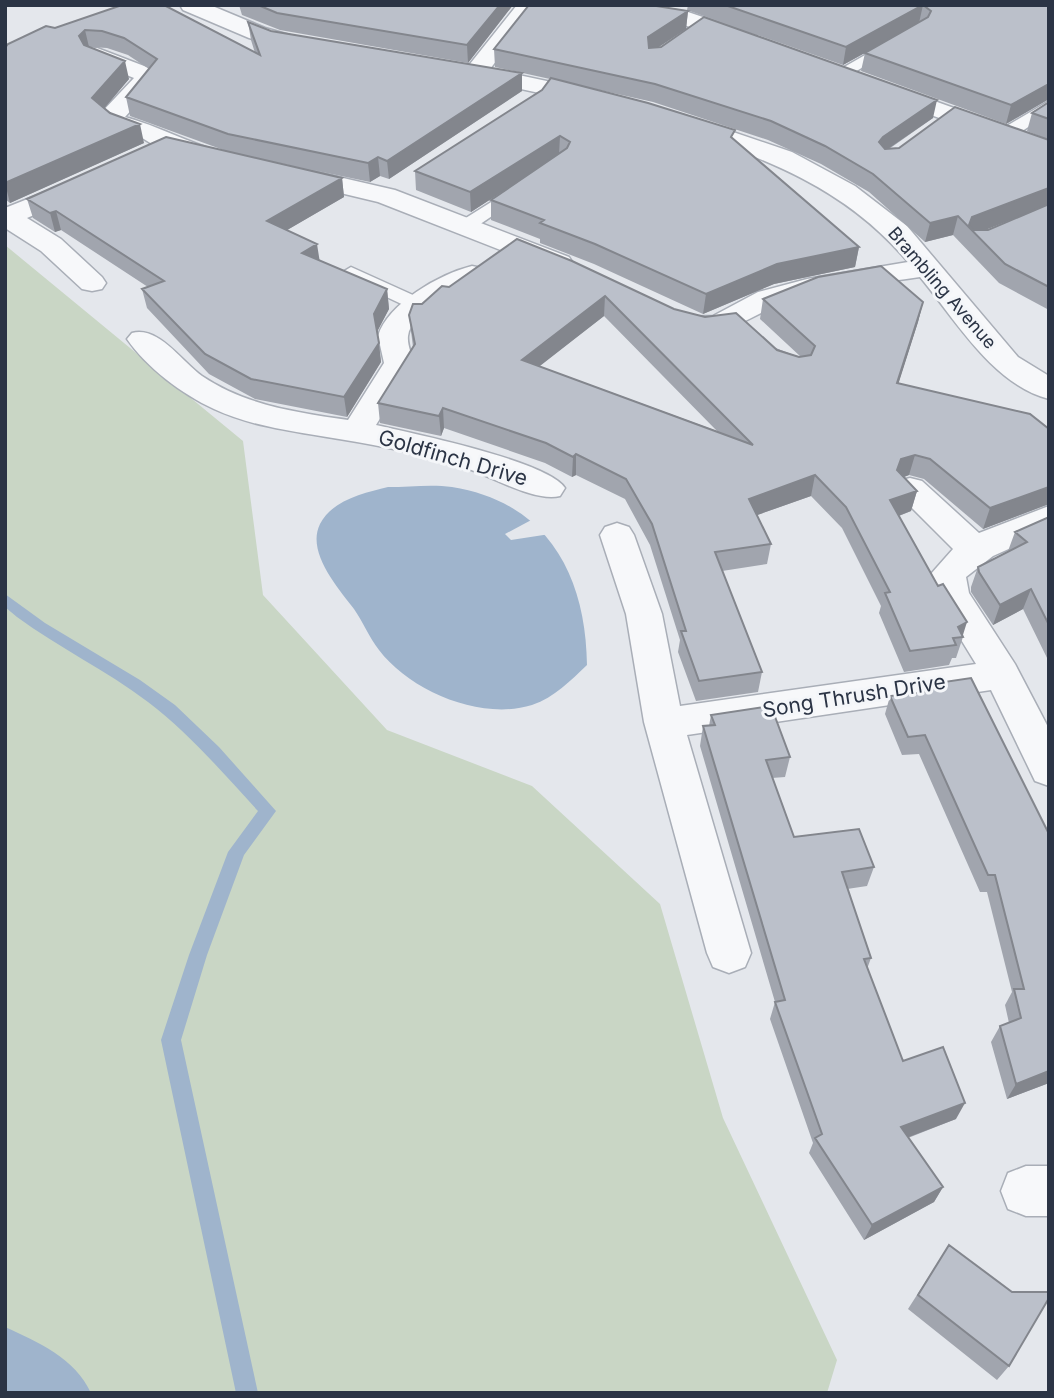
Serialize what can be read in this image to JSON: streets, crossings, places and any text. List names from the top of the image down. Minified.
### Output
{"streets":{"street":["Brambling Avenue","Goldfinch Drive","Song Thrush Drive"]}}
